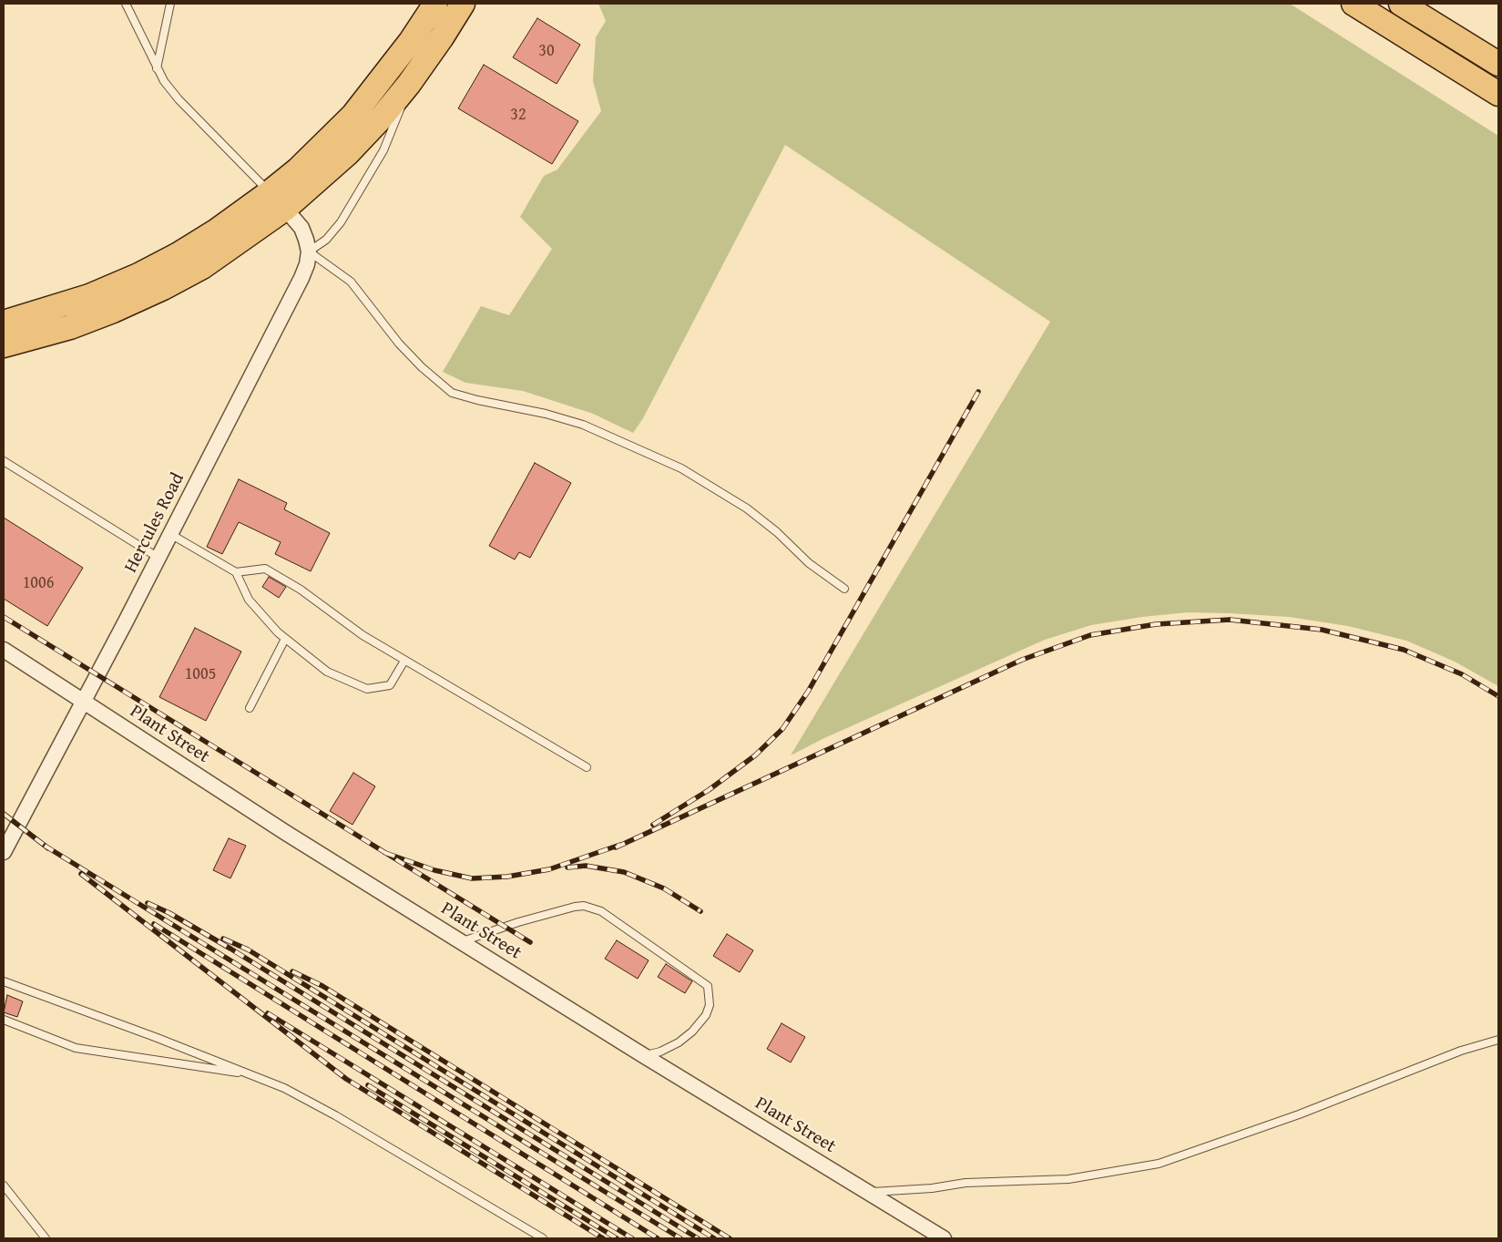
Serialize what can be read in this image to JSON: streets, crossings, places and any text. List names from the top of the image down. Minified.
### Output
{"streets":{"street":["Hercules Road","Plant Street"]},"crossings":[["Hercules Road","Plant Street"]],"house_numbers":["30","32","1006","1005"]}
